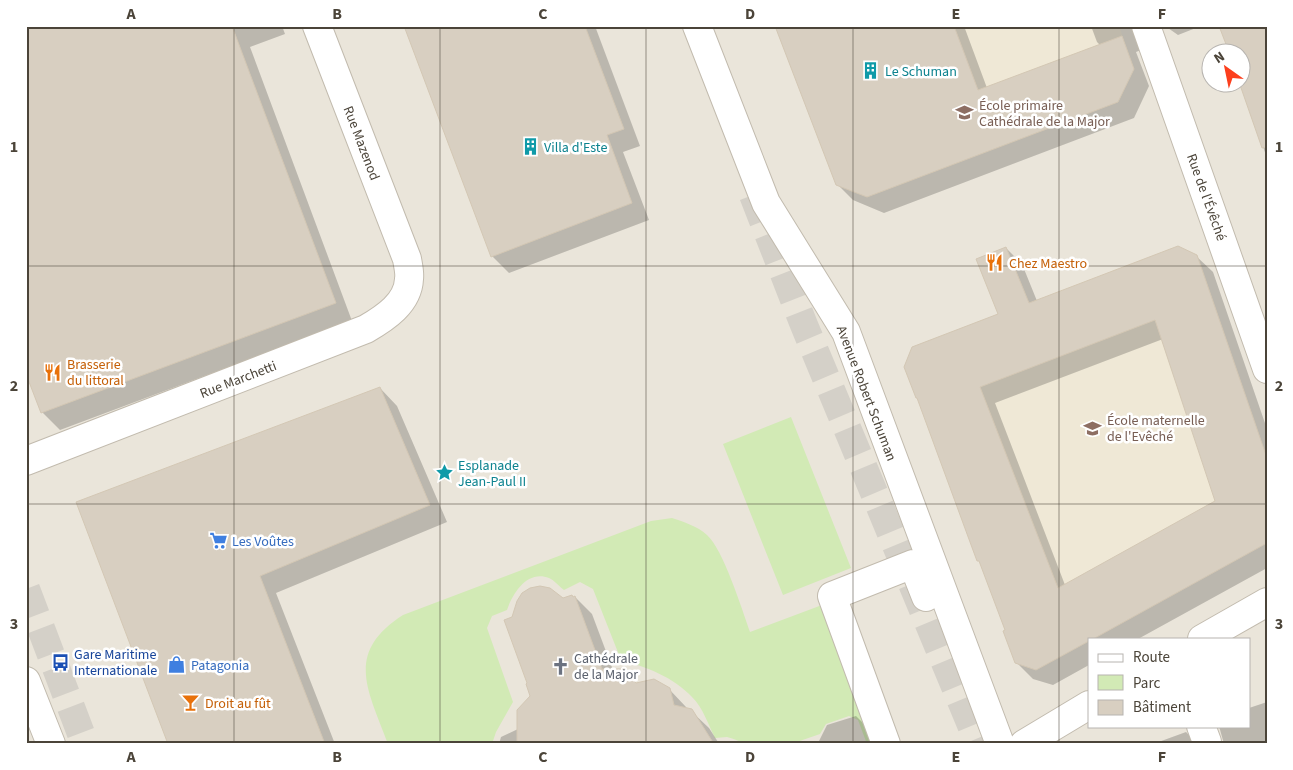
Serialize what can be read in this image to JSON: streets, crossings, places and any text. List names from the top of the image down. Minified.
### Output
{"streets":{"street":["Rue Mazenod","Rue de l'Évêché","Rue Marchetti","Avenue Robert Schuman"]},"crossings":[["Rue Mazenod","Rue Marchetti"]],"places":{"building":["Le Schuman","Villa d'Este"],"school or university":["École primaire Cathédrale de la Major","École maternelle de l'Evêché"],"restaurant":["Chez Maestro","Brasserie du littoral"],"place":["Esplanade Jean-Paul II"],"supermarket":["Les Voûtes"],"bus stop":["Gare Maritime Internationale"],"shop":["Patagonia"],"church":["Cathédrale de la Major"],"bar":["Droit au fût"]},"legend":["Route","Parc","Bâtiment"],"north":"top left","grid":{"columns":["A","B","C","D","E","F"],"rows":["1","2","3"]}}
